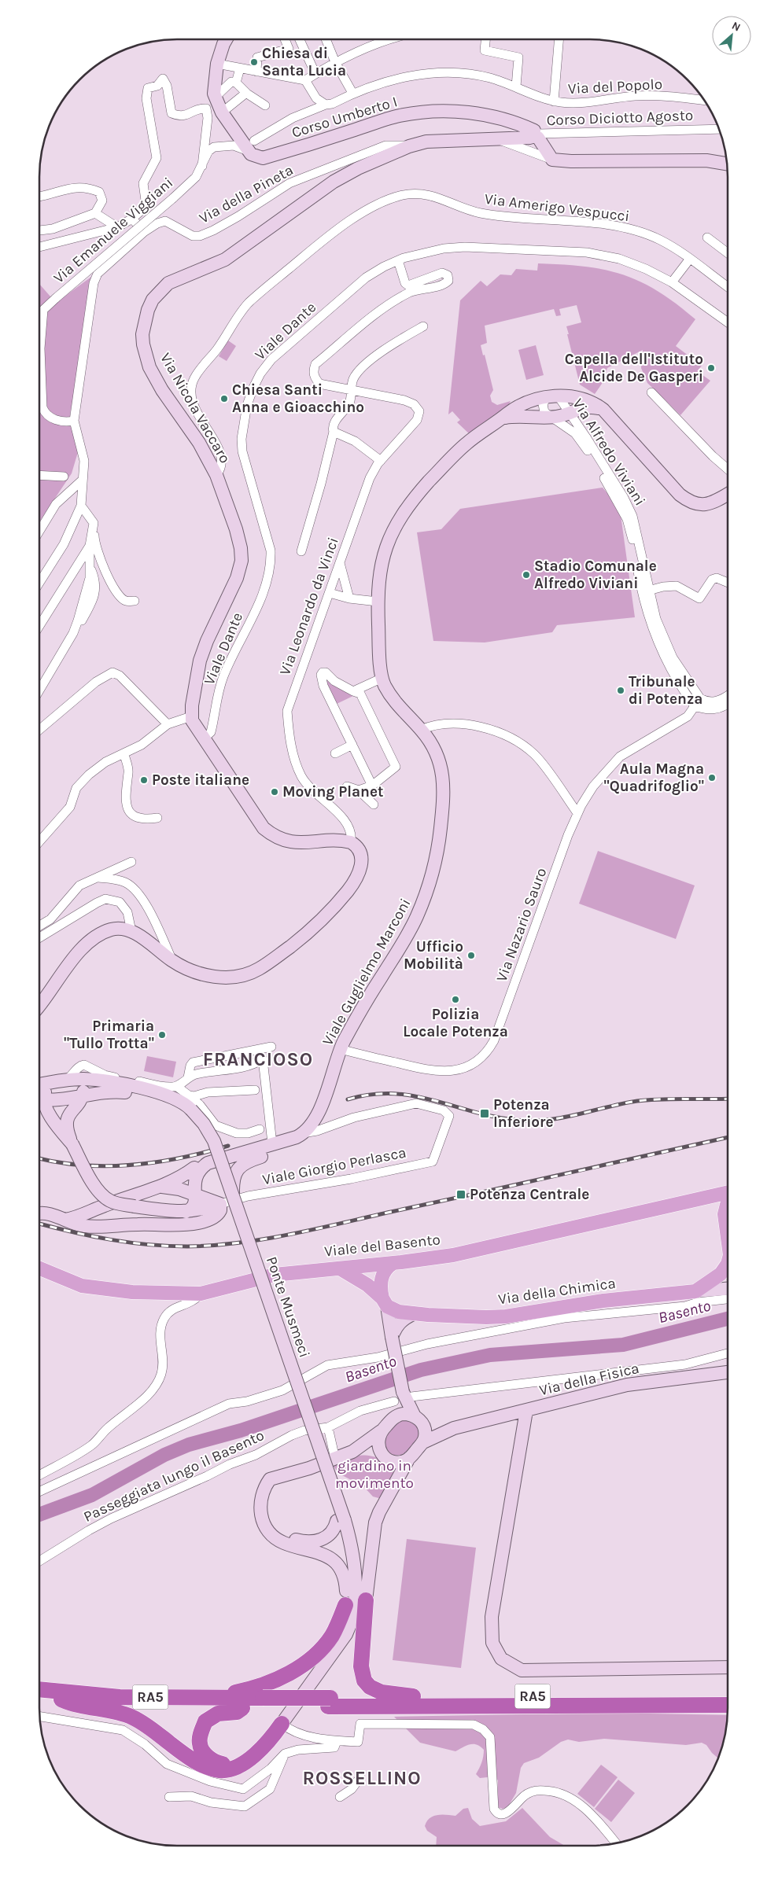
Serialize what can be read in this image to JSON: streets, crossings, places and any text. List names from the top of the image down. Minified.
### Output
{"streets":{"highway":["RA5"],"main road":["Viale del Basento","Via della Chimica"],"street":["Via del Popolo","Corso Umberto I","Corso Diciotto Agosto","Via della Pineta","Via Amerigo Vespucci","Via Emanuele Viggiani","Viale Dante","Via Nicola Vaccaro","Via Alfredo Viviani","Via Leonardo da Vinci","Via Nazario Sauro","Viale Guglielmo Marconi","Viale Giorgio Perlasca","Ponte Musmeci","Via della Fisica","Passeggiata lungo il Basento"]},"crossings":[["Via del Popolo","Corso Umberto I"],["Via del Popolo","Via Emanuele Viggiani"],["Corso Umberto I","Corso Diciotto Agosto"],["Corso Umberto I","Via Emanuele Viggiani"],["Corso Umberto I","Via Nicola Vaccaro"],["Corso Diciotto Agosto","Via Nicola Vaccaro"],["Via della Pineta","Via Nicola Vaccaro"],["Via Amerigo Vespucci","Via Nicola Vaccaro"],["Via Alfredo Viviani","Via Nazario Sauro"],["Via Alfredo Viviani","Viale Guglielmo Marconi"],["Via Nazario Sauro","Viale Guglielmo Marconi"],["Viale Guglielmo Marconi","Viale Giorgio Perlasca"],["Viale Guglielmo Marconi","Ponte Musmeci"],["Viale Giorgio Perlasca","Ponte Musmeci"]],"districts":["FRANCIOSO","ROSSELLINO"],"water":["Basento"],"parks":["giardino in movimento"],"places":{"other":["Chiesa di Santa Lucia","Capella dell'Istituto Alcide De Gasperi","Chiesa Santi Anna e Gioacchino","Stadio Comunale Alfredo Viviani","Tribunale di Potenza","Aula Magna \"Quadrifoglio\"","Poste italiane","Moving Planet","Ufficio Mobilità","Polizia Locale Potenza","Primaria \"Tullo Trotta\""],"transit":["Potenza Inferiore","Potenza Centrale"]},"north":"top right"}
